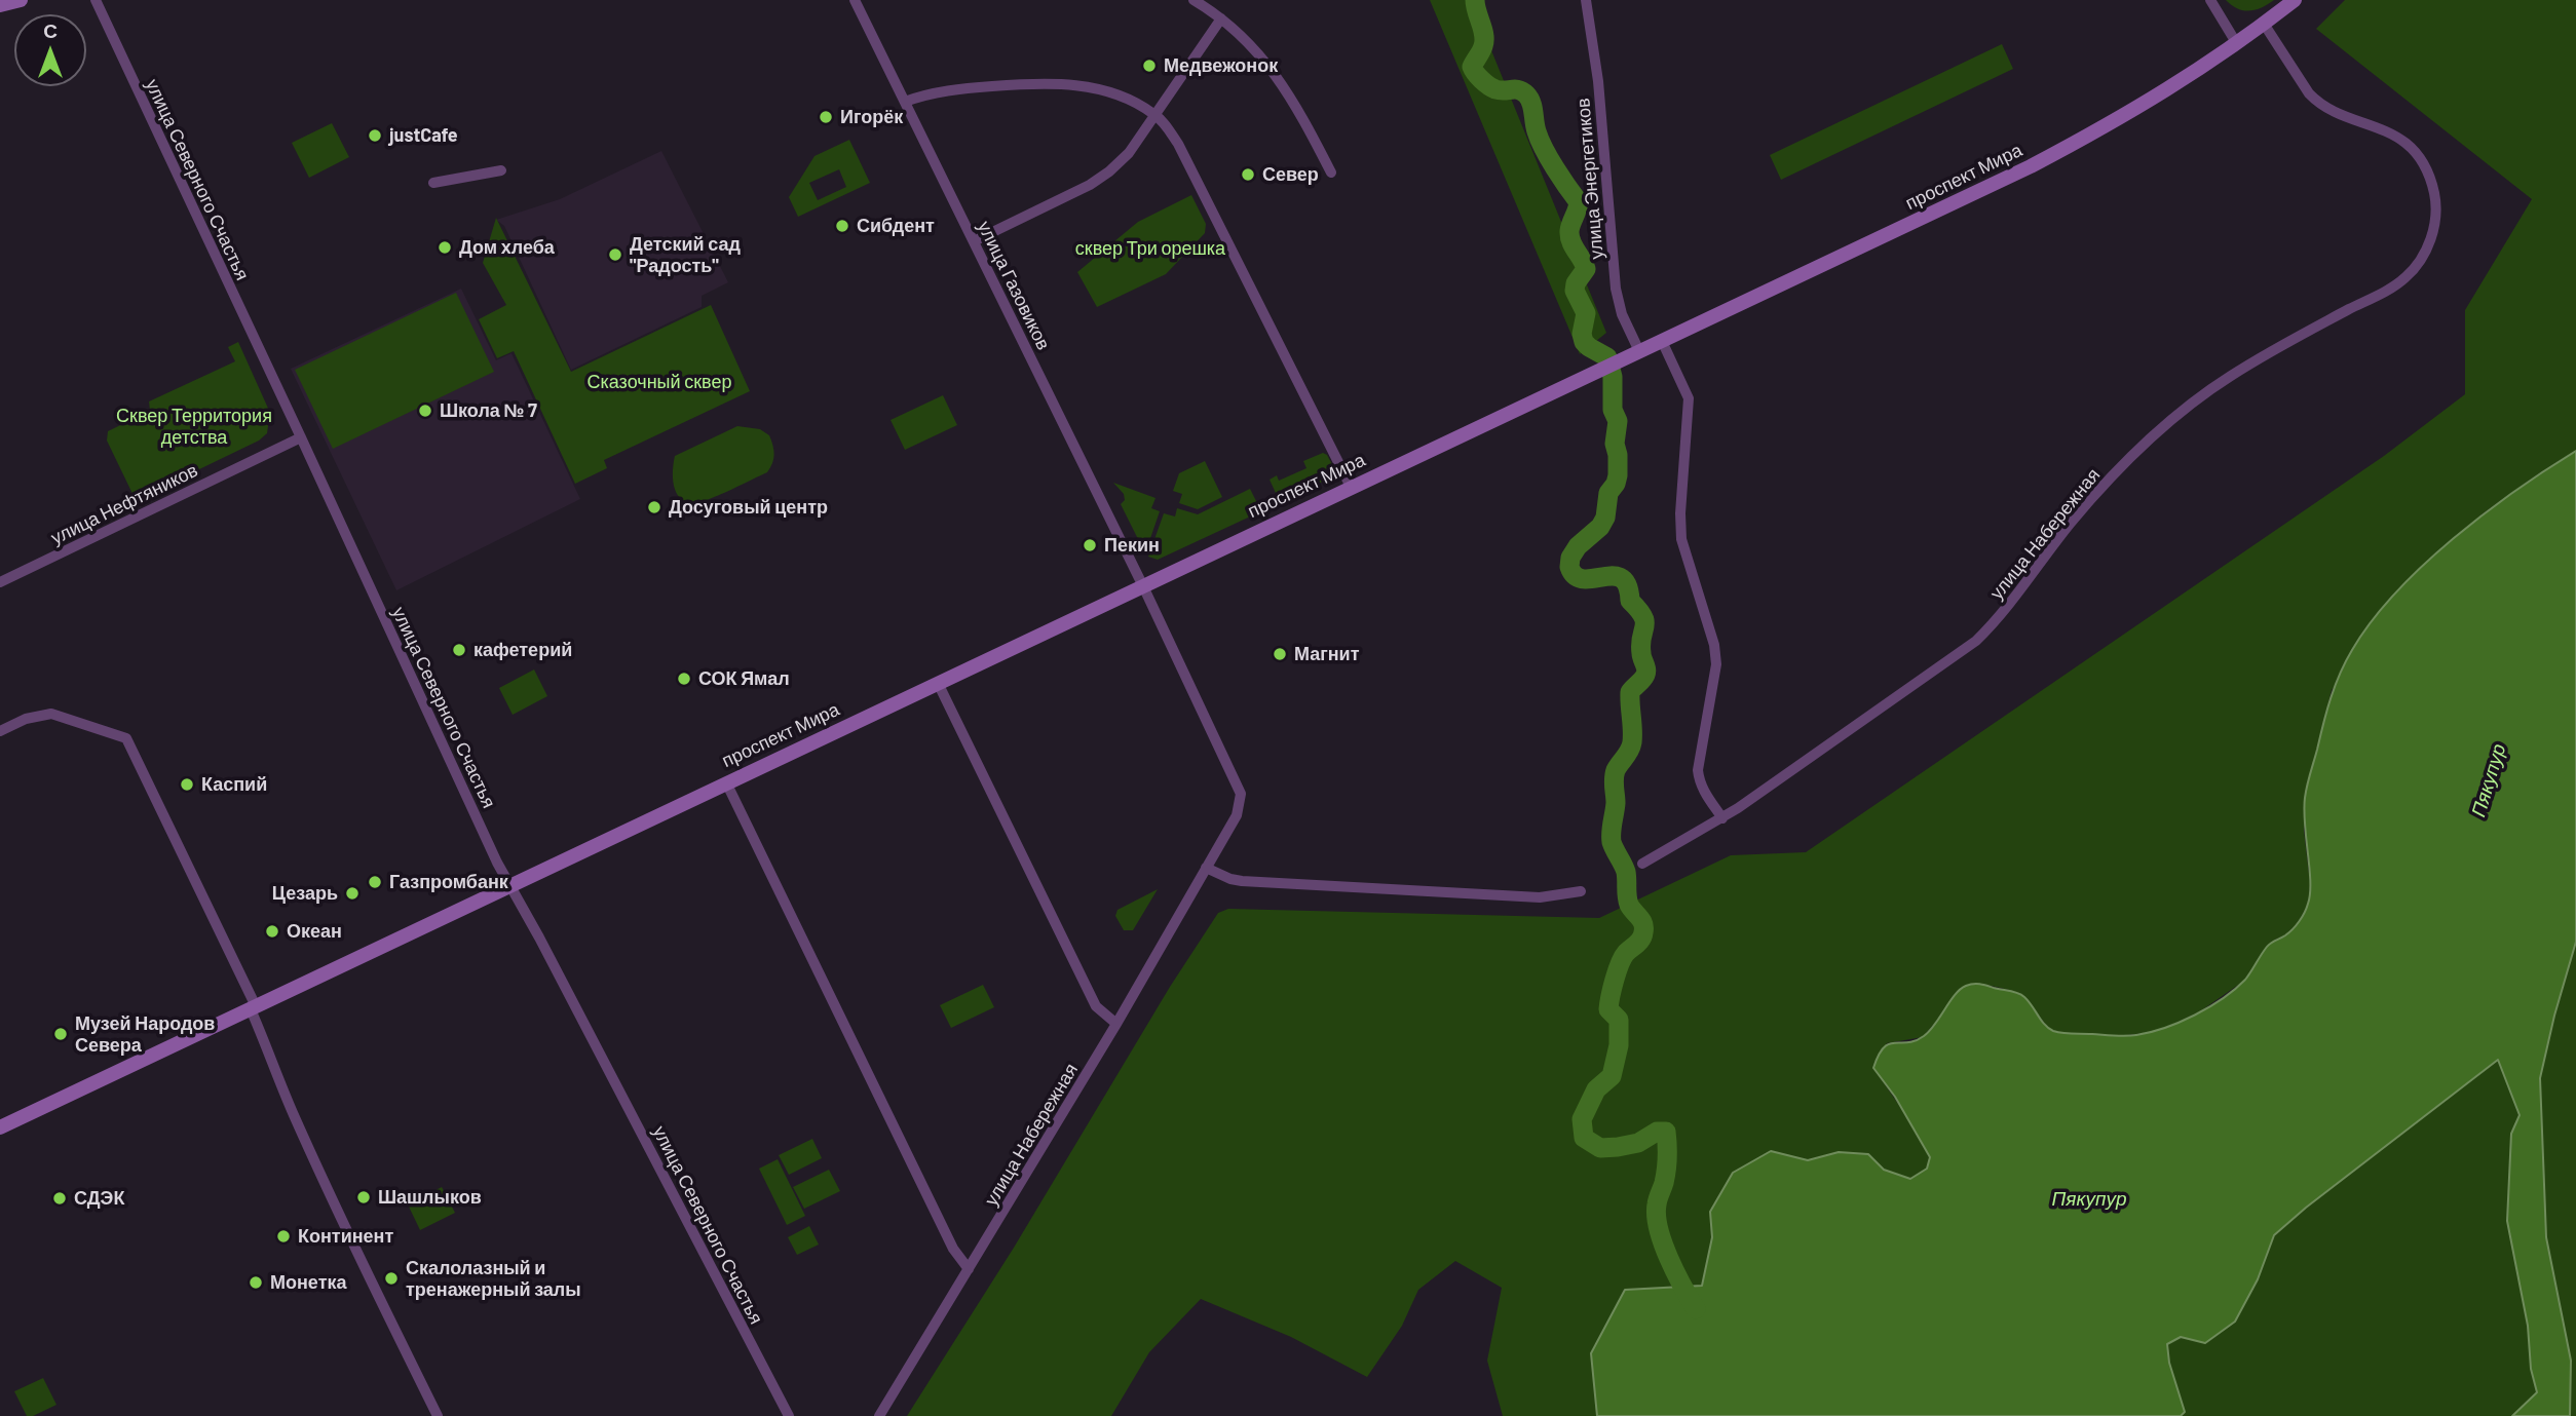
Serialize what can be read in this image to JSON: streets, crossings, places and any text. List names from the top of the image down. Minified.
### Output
{"streets":{"main road":["проспект Мира"],"street":["улица Энергетиков","улица Северного Счастья","улица Газовиков","улица Нефтяников","улица Набережная"]},"crossings":[["проспект Мира","улица Энергетиков"],["проспект Мира","улица Северного Счастья"],["проспект Мира","улица Газовиков"],["проспект Мира","улица Набережная"],["улица Северного Счастья","улица Нефтяников"],["улица Газовиков","улица Набережная"]],"water":["Пякупур"],"parks":["сквер Три орешка","Сказочный сквер","Сквер Территория детства"],"places":["Медвежонок","Игорёк","justCafe","Север","Сибдент","Дом хлеба","Детский сад \"Радость\"","Школа № 7","Досуговый центр","Пекин","кафетерий","Магнит","СОК Ямал","Каспий","Газпромбанк","Цезарь","Океан","Музей Народов Севера","Шашлыков","СДЭК","Континент","Скалолазный и тренажерный залы","Монетка"],"north":"top"}
